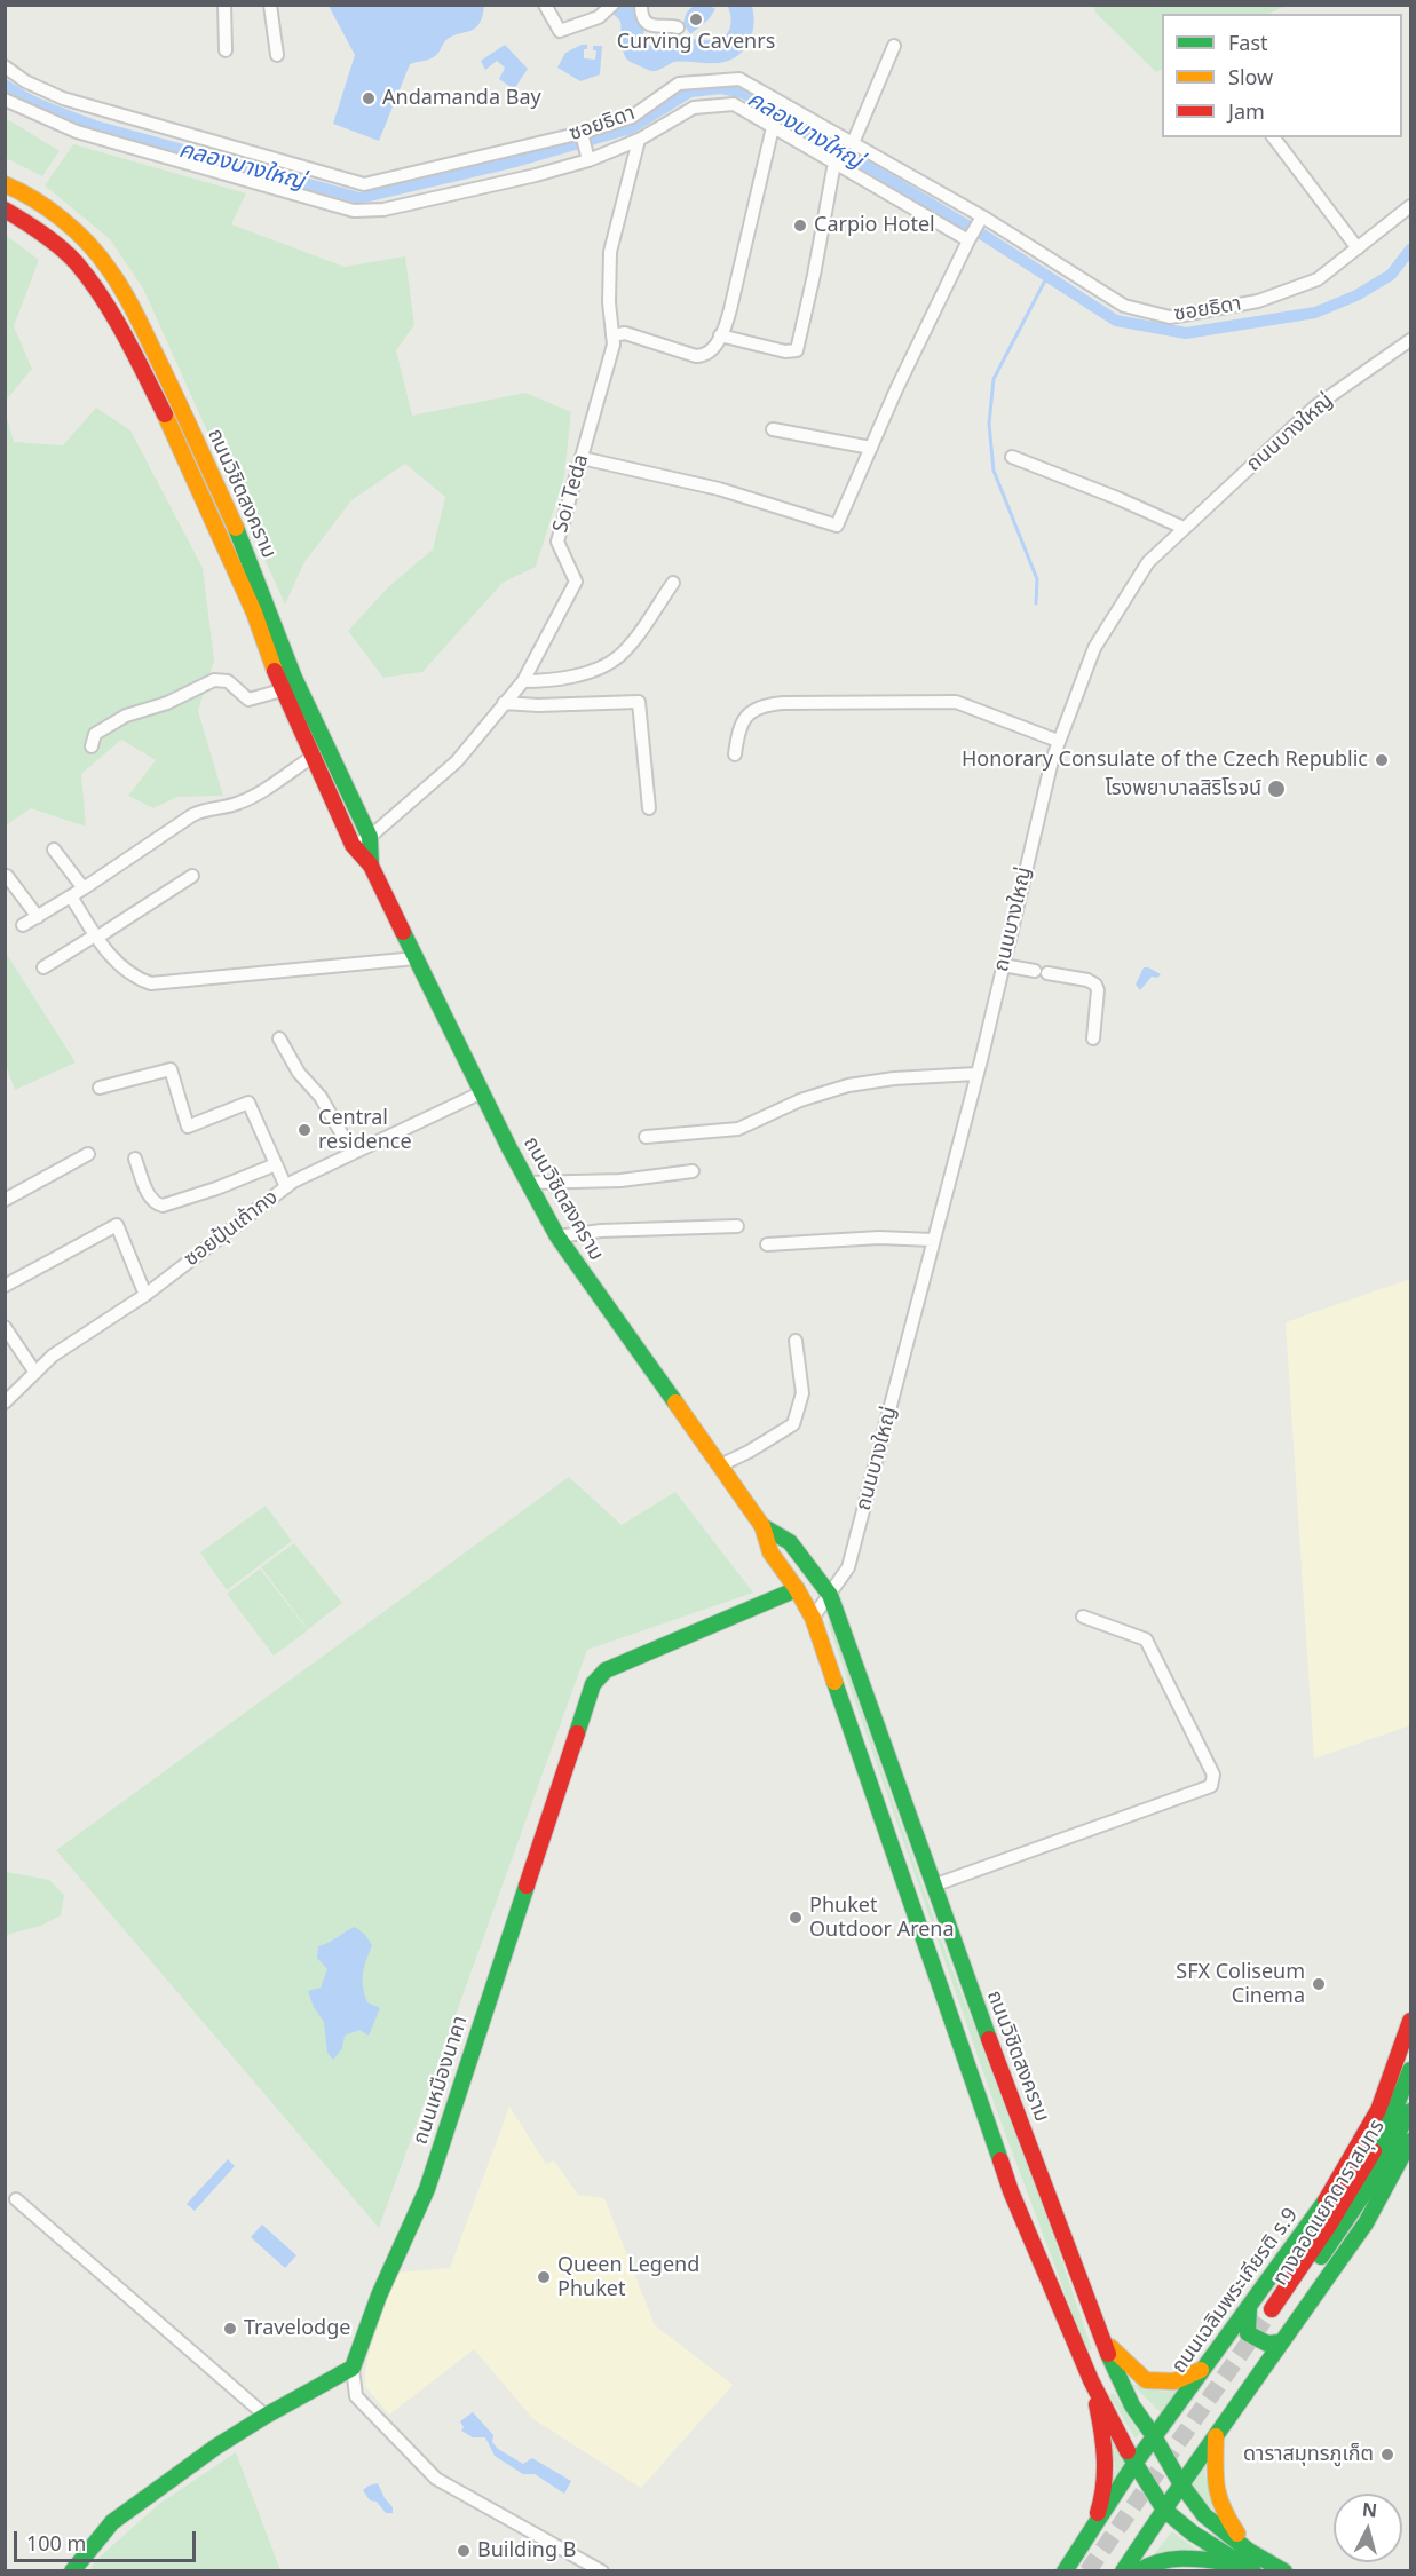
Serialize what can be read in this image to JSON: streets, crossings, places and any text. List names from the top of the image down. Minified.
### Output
{"streets":{"main road":["ถนนวิชิตสงคราม","ถนนเหมืองนาคา","ทางลอดแยกดาราสมุทร","ถนนเฉลิมพระเกียรติ ร.9"],"street":["ซอยธิดา","ถนนบางใหญ่","Soi Teda","ซอยปุ้นเถ้ากง"]},"crossings":[["ถนนบางใหญ่","ถนนวิชิตสงคราม"],["ถนนวิชิตสงคราม","Soi Teda"],["ถนนวิชิตสงคราม","ซอยปุ้นเถ้ากง"],["ถนนวิชิตสงคราม","ถนนเหมืองนาคา"],["ถนนวิชิตสงคราม","ถนนเฉลิมพระเกียรติ ร.9"]],"water":["คลองบางใหญ่"],"places":["Curving Cavenrs","Andamanda Bay","Carpio Hotel","Honorary Consulate of the Czech Republic","โรงพยาบาลสิริโรจน์","Central residence","Phuket Outdoor Arena","SFX Coliseum Cinema","Queen Legend Phuket","Travelodge","ดาราสมุทรภูเก็ต","Building B"],"legend":["Fast","Slow","Jam"],"scale_bar":"100 m","north":"top"}
